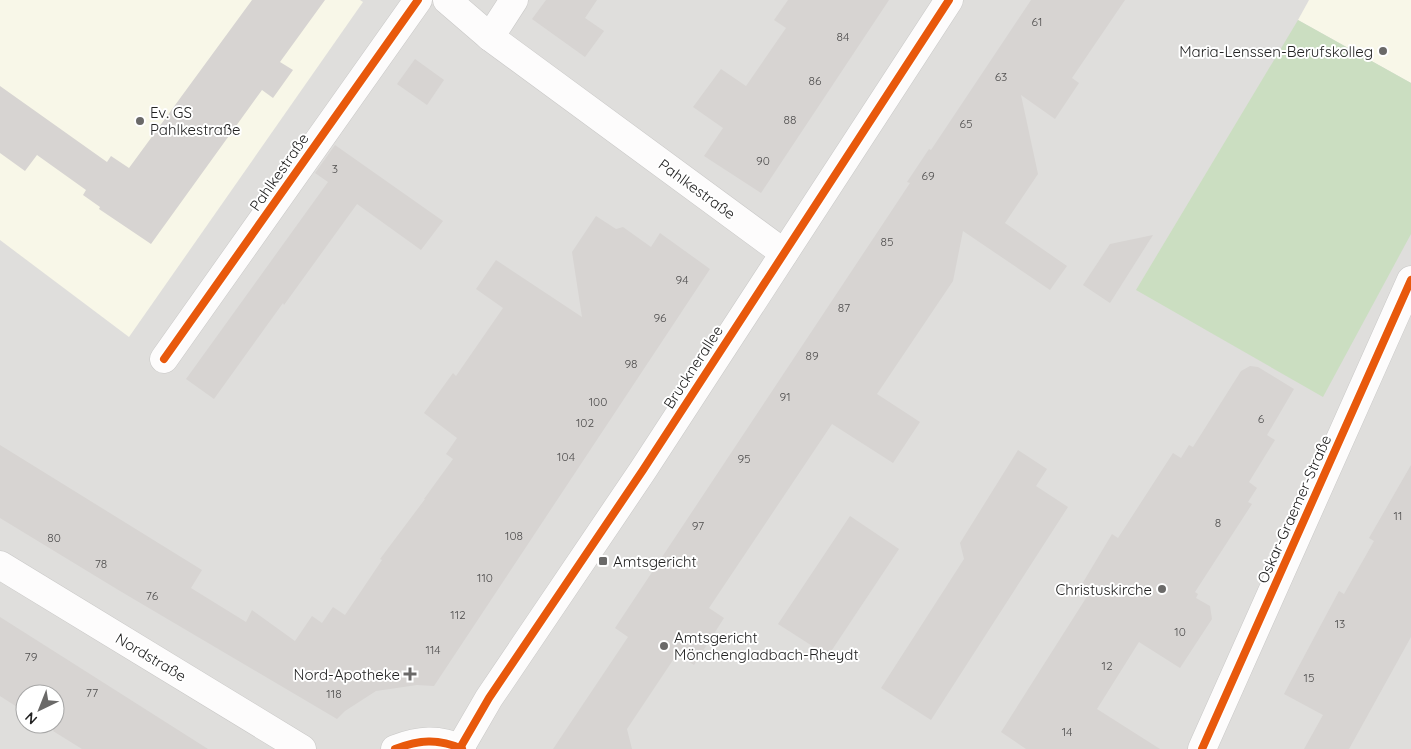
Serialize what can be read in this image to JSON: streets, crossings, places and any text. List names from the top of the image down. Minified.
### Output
{"streets":{"street":["Pahlkestraße","Brucknerallee","Oskar-Graemer-Straße","Nordstraße"]},"crossings":[["Pahlkestraße","Brucknerallee"]],"places":{"other":["Maria-Lenssen-Berufskolleg","Ev. GS Pahlkestraße","Christuskirche","Amtsgericht Mönchengladbach-Rheydt"],"transit":["Amtsgericht"],"health":["Nord-Apotheke"]},"house_numbers":["61","84","63","86","88","65","90","3","69","85","94","87","96","89","98","91","100","6","102","104","95","11","8","97","108","80","78","110","76","112","13","10","114","79","12","15","77","118","14"],"north":"bottom left"}
